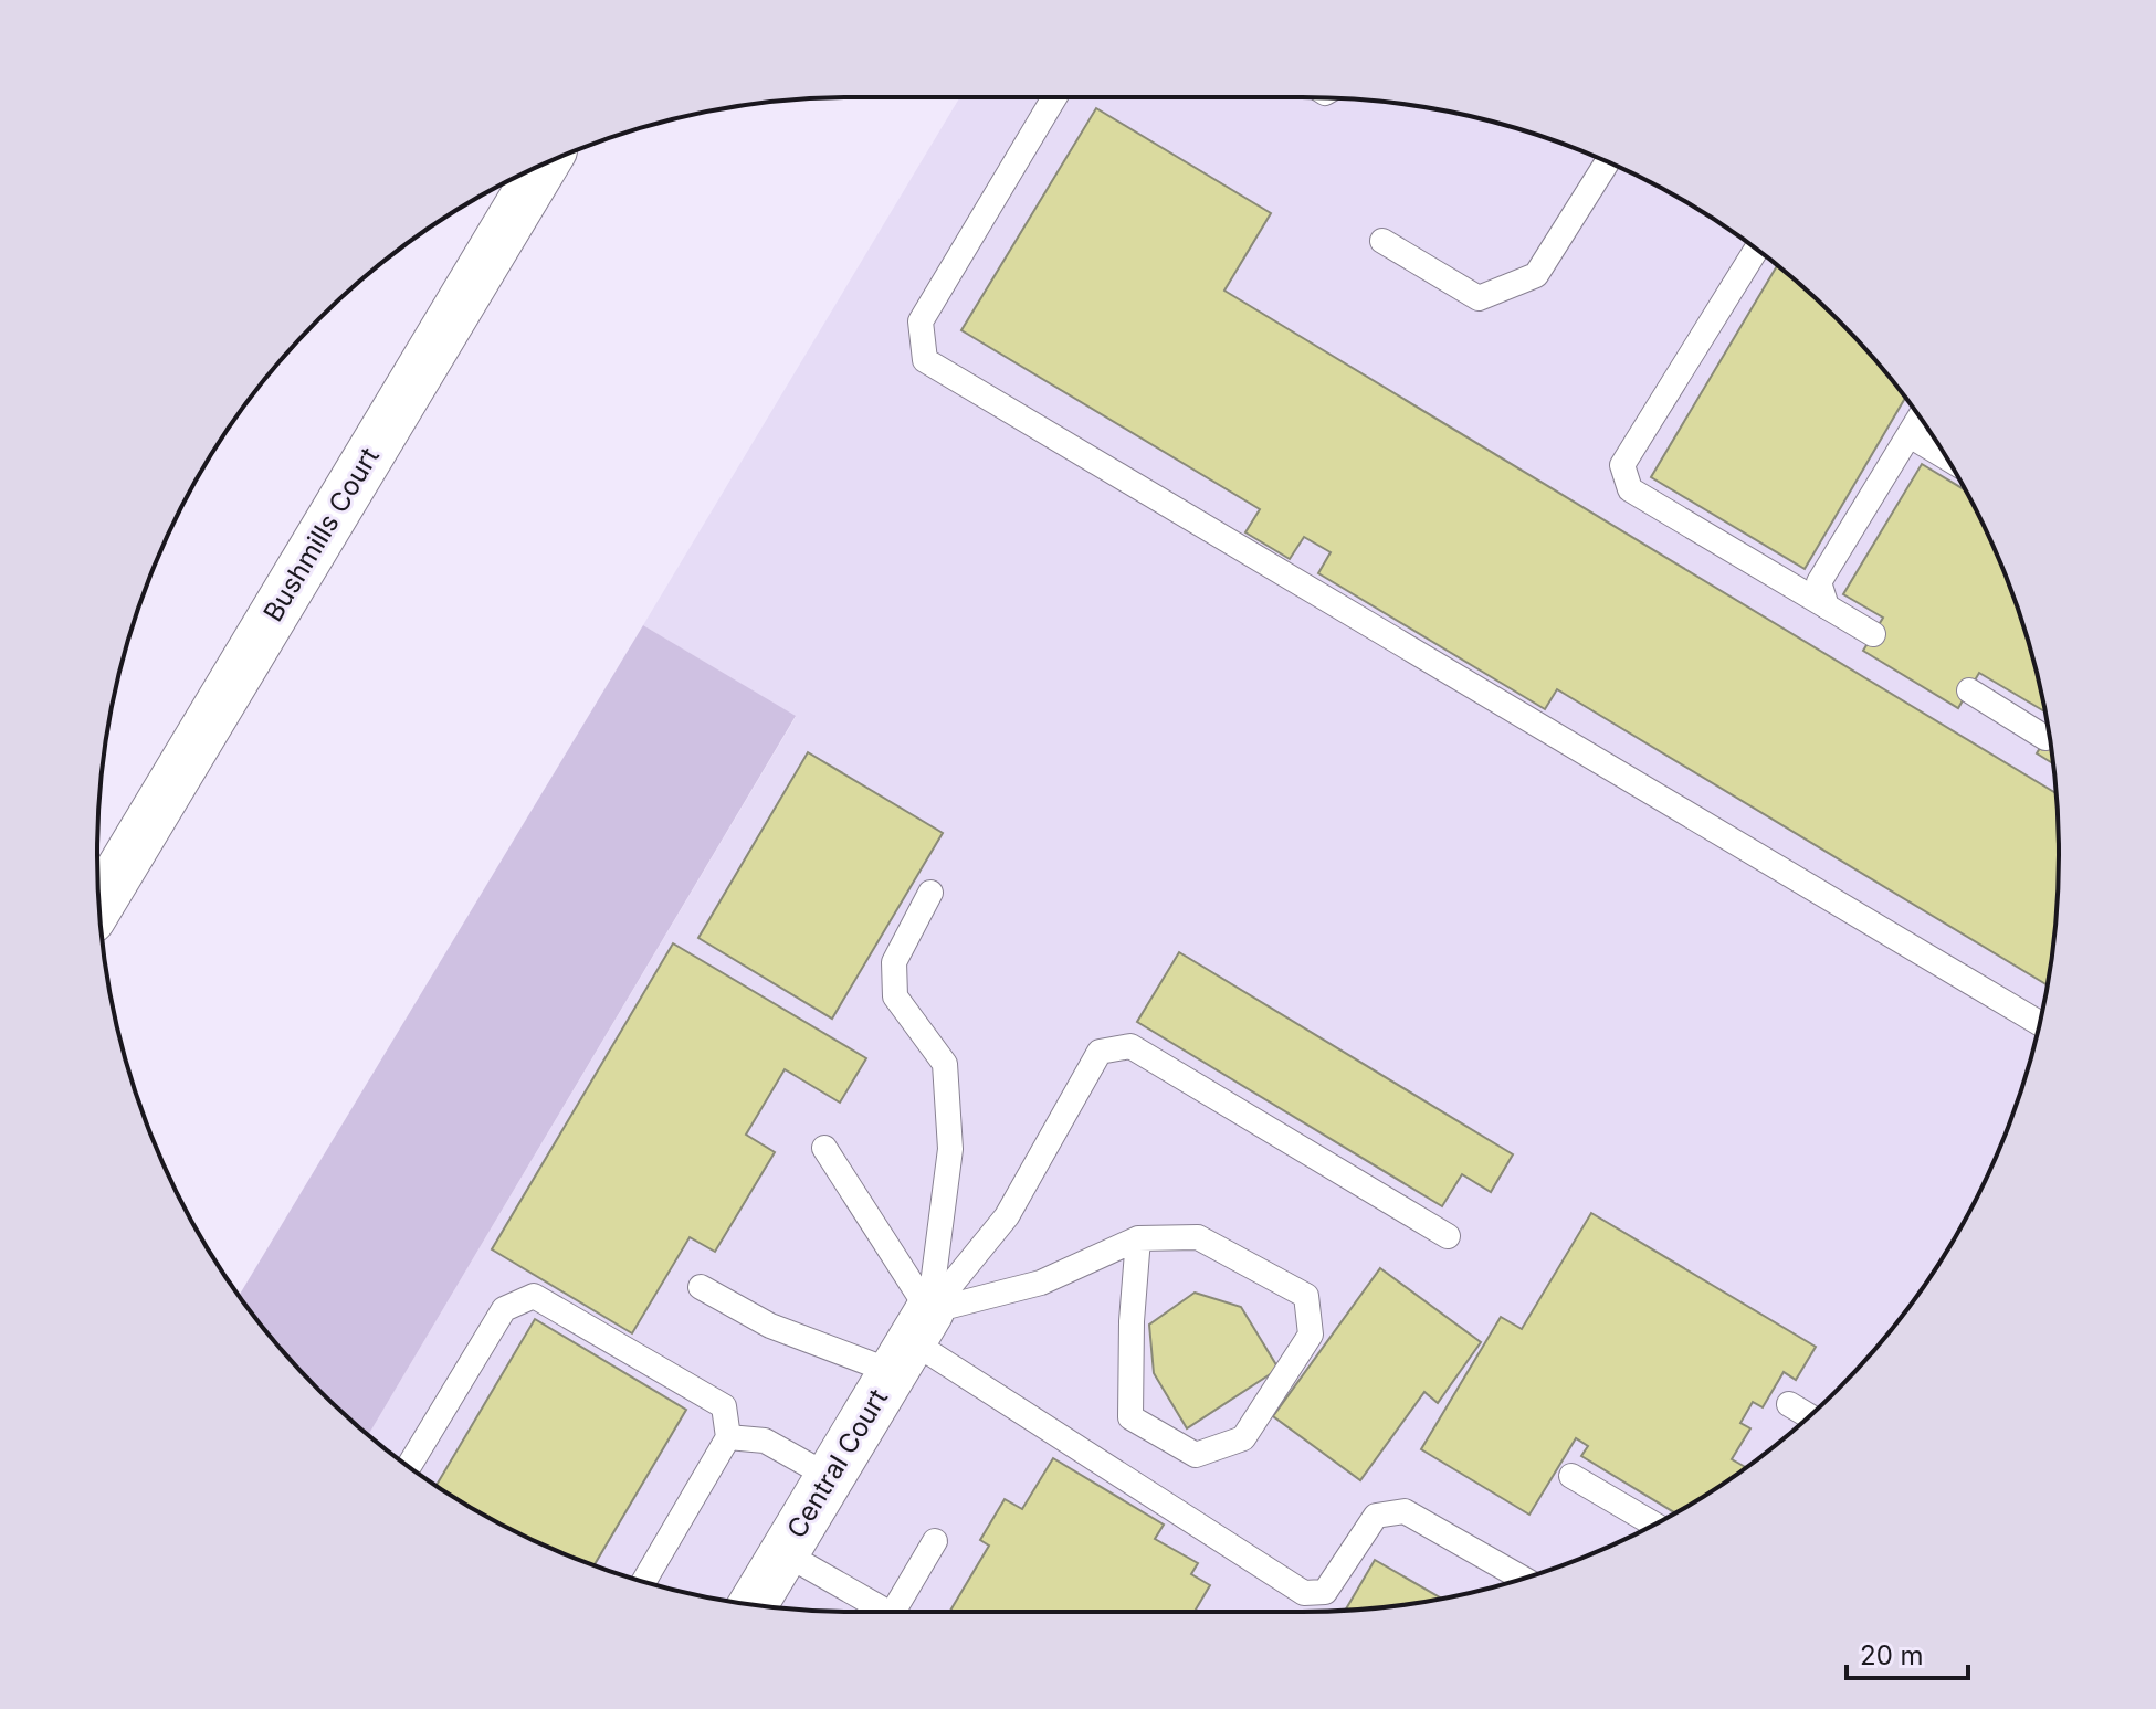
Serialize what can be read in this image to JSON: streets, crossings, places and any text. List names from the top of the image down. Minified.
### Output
{"streets":{"street":["Bushmills Court","Central Court"]},"scale_bar":"20 m"}
